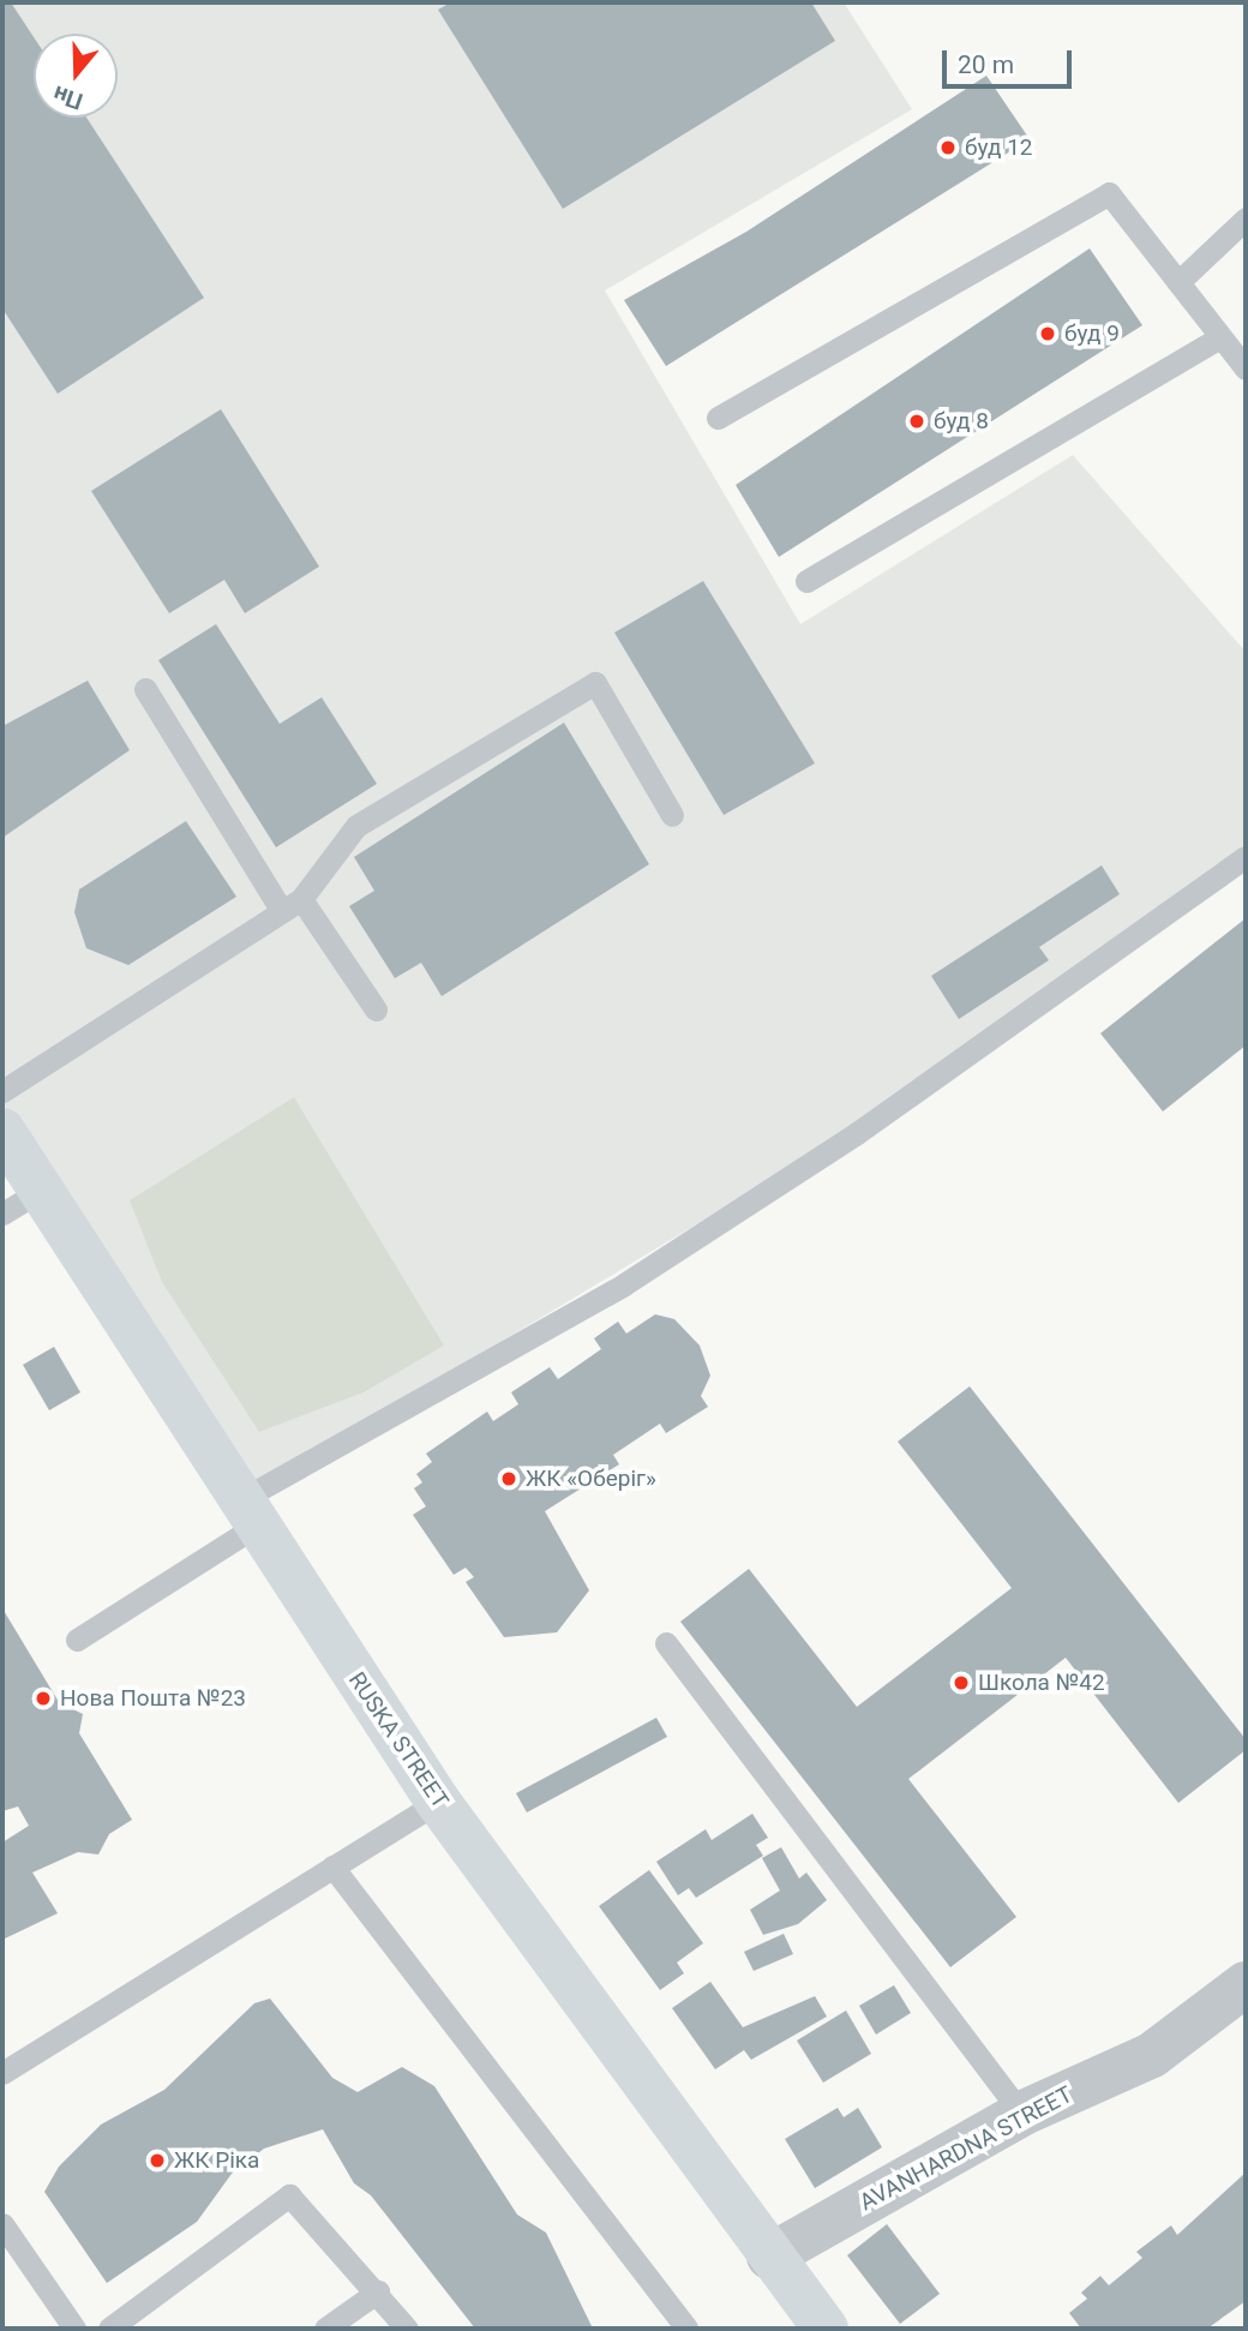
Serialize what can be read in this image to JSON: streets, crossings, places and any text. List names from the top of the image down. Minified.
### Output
{"streets":{"main road":["RUSKA STREET"],"street":["AVANHARDNA STREET"]},"crossings":[["RUSKA STREET","AVANHARDNA STREET"]],"places":["буд 12","буд 9","буд 8","ЖК «Оберіг»","Школа №42","Нова Пошта №23","ЖК Ріка"],"scale_bar":"20 m","north":"bottom"}
